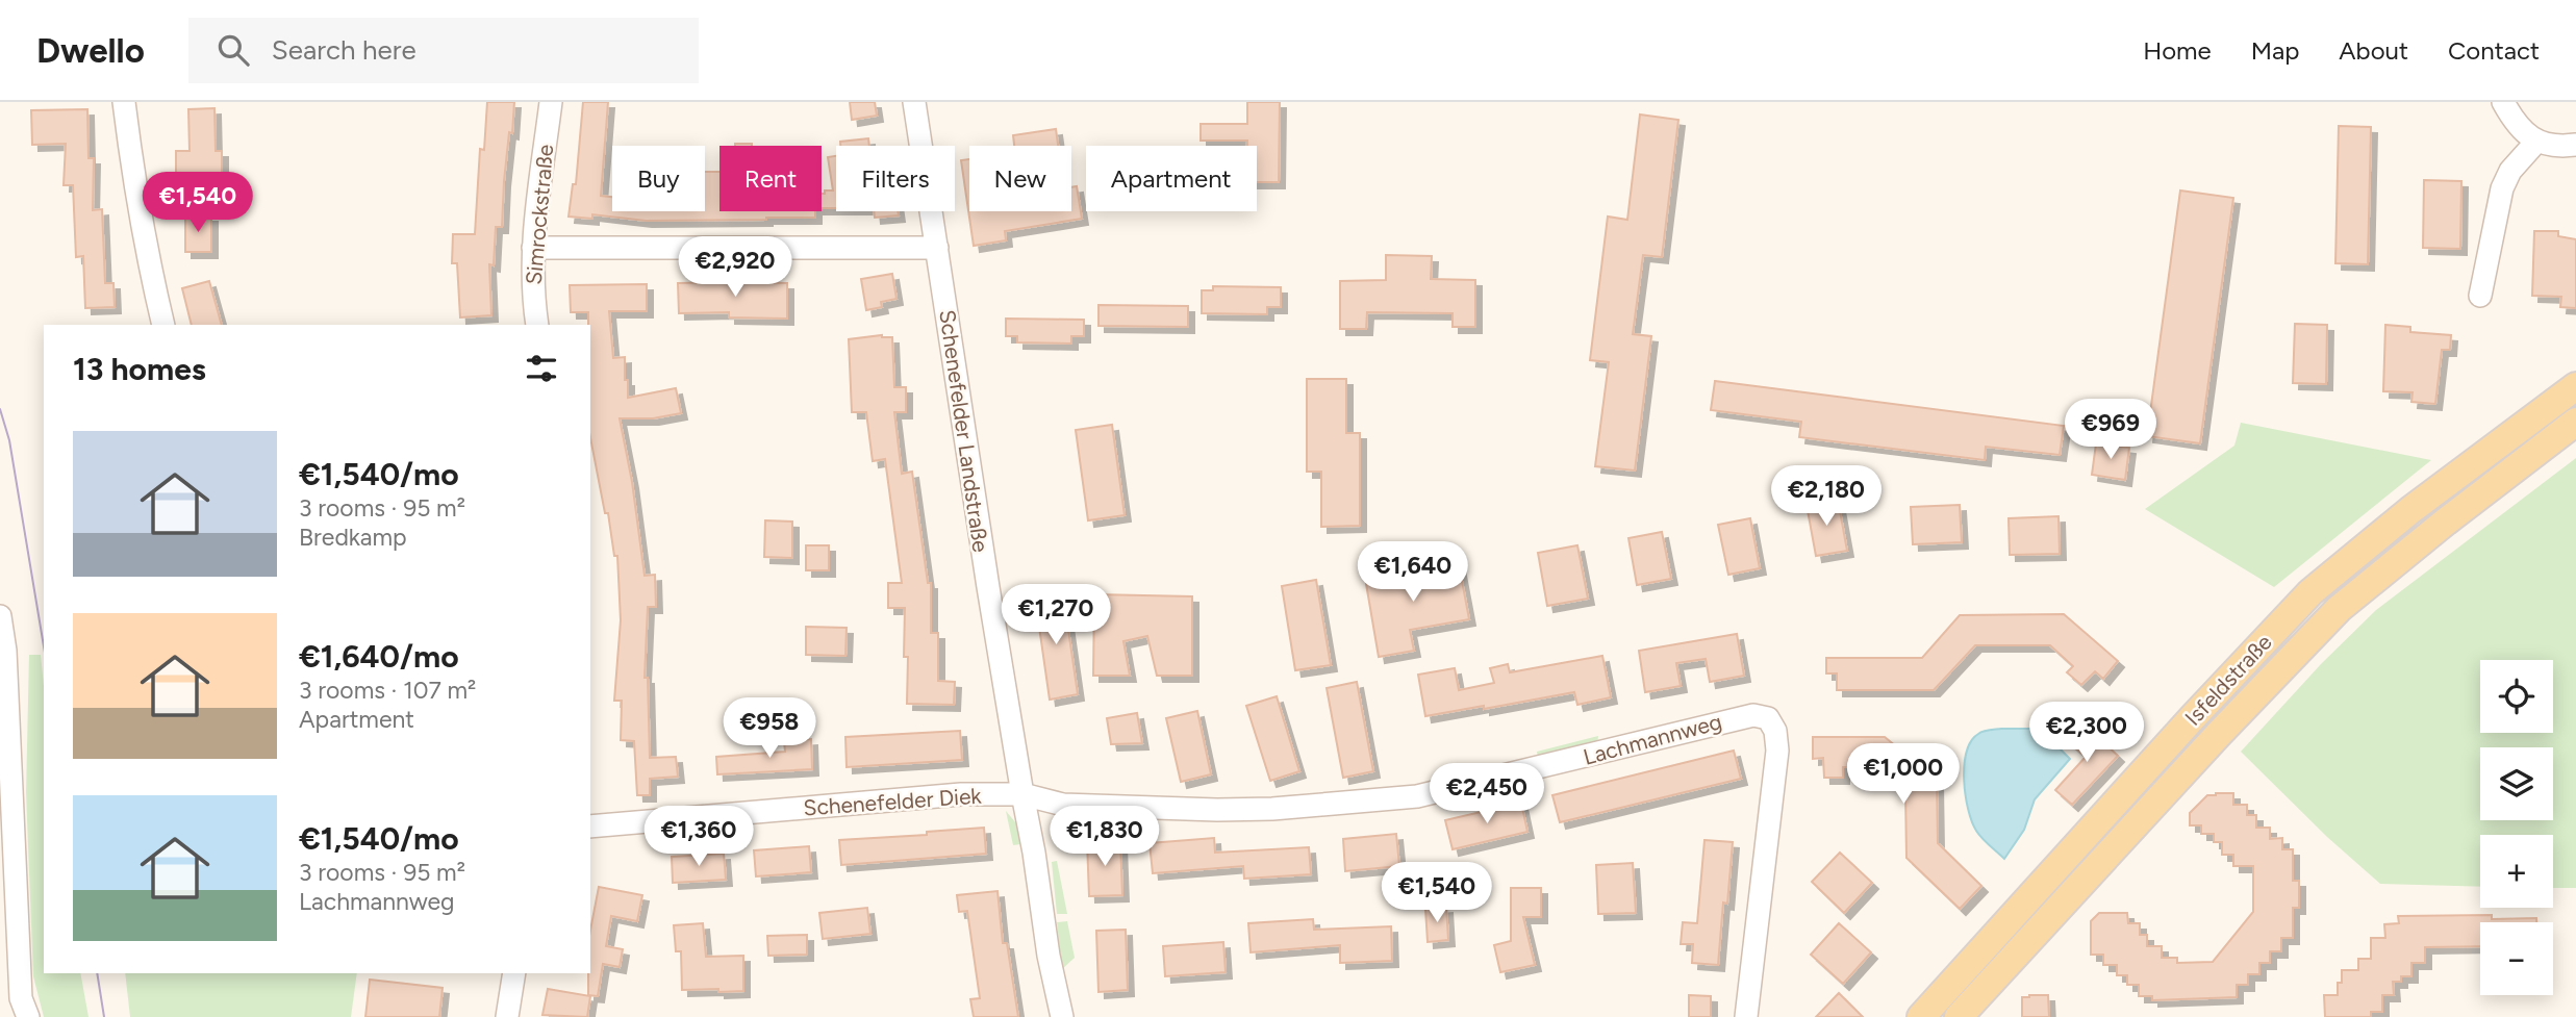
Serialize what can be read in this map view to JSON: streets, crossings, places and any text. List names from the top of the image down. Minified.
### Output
{"streets":{"main road":["Isfeldstraße"],"street":["Simrockstraße","Schenefelder Landstraße","Lachmannweg","Schenefelder Diek"]},"crossings":[["Schenefelder Landstraße","Lachmannweg"],["Schenefelder Landstraße","Schenefelder Diek"],["Lachmannweg","Schenefelder Diek"]],"page":{"header":"Dwello","search":"Search here","nav":["Home","Map","About","Contact"],"chip":["Buy","Rent","Filters","New","Apartment"],"price":["€1,540","€2,920","€969","€2,180","€1,640","€1,270","€958","€2,300","€1,000","€2,450","€1,360","€1,830","€1,540"],"heading":"13 homes","list":[{"name":"€1,540/mo","note":"3 rooms · 95 m² · Bredkamp"},{"name":"€1,640/mo","note":"3 rooms · 107 m² · Apartment"},{"name":"€1,540/mo","note":"3 rooms · 95 m² · Lachmannweg"}],"map_buttons":["+","−"]}}
